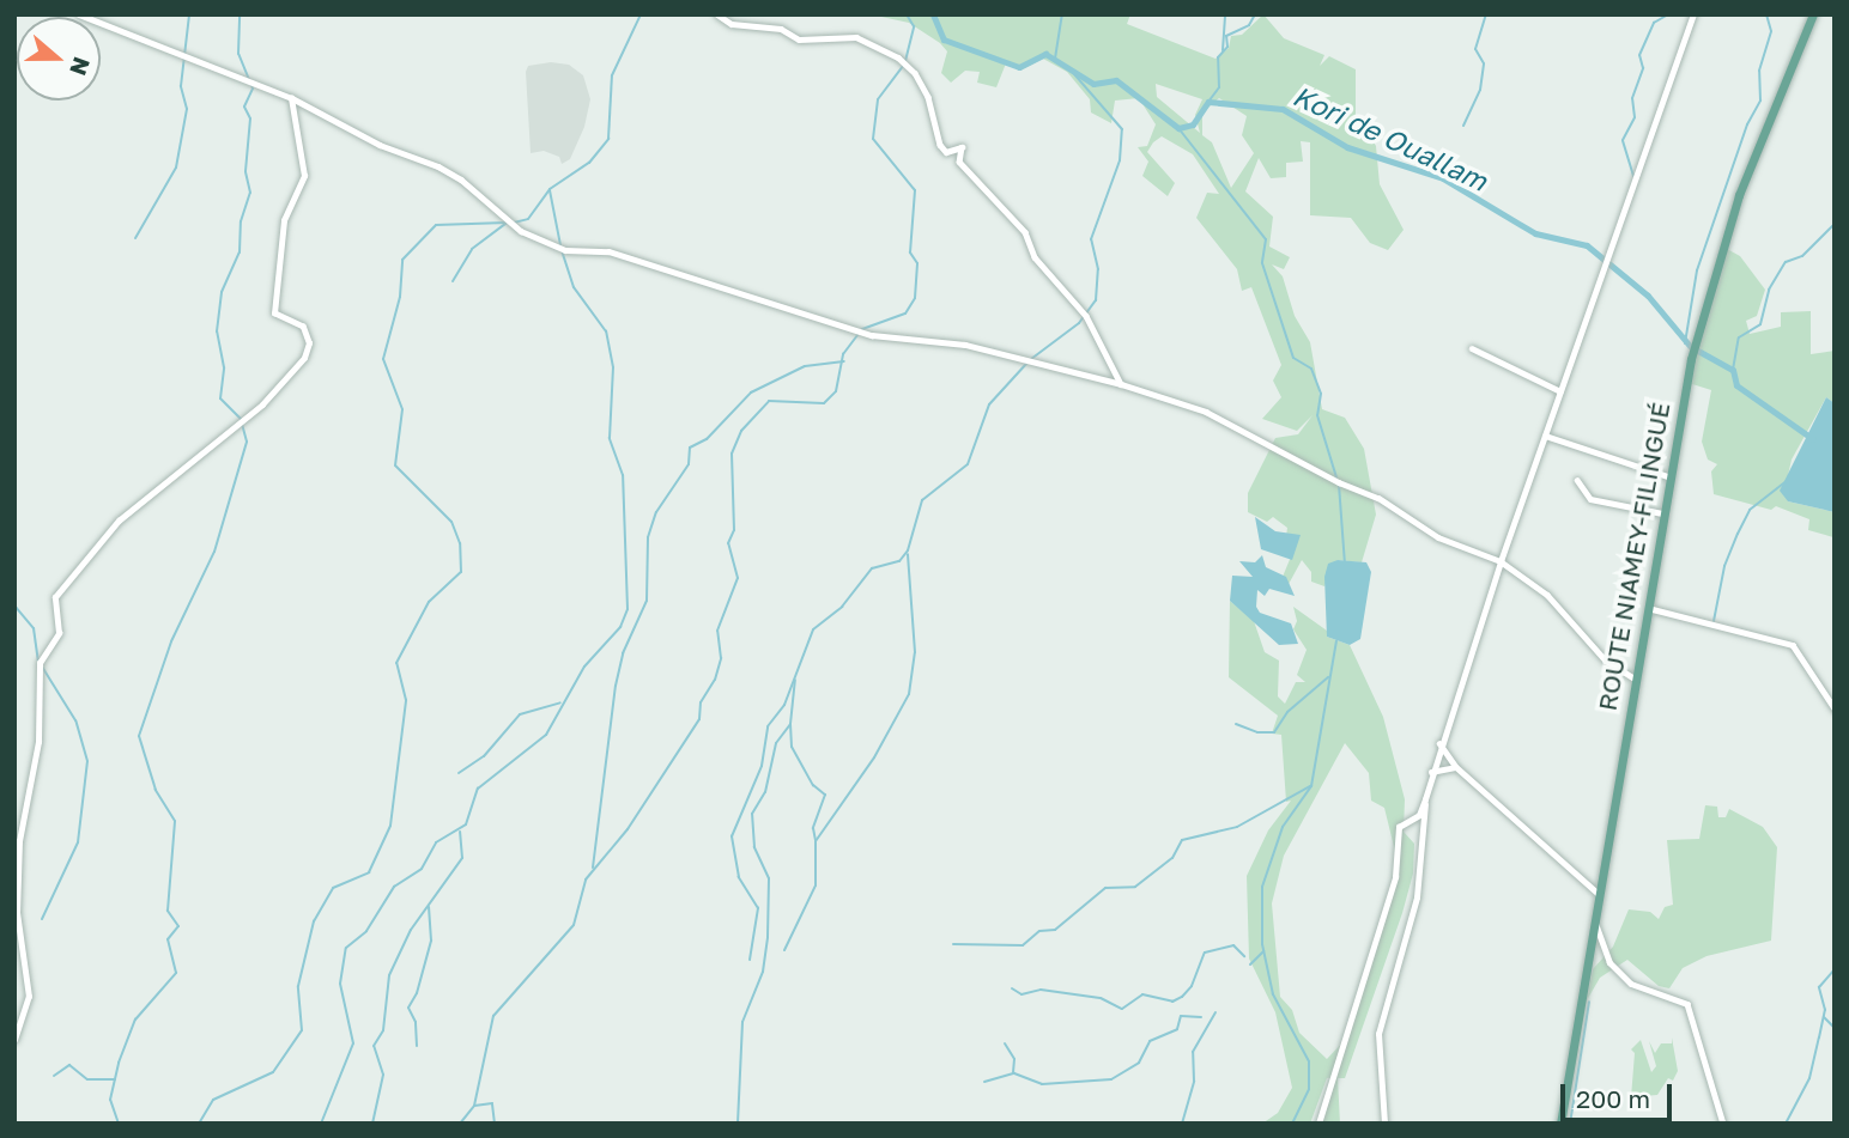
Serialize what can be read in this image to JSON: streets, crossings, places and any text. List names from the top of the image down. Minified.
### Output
{"streets":{"main road":["ROUTE NIAMEY-FILINGUÉ"]},"water":["Kori de Ouallam"],"scale_bar":"200 m","north":"right"}
